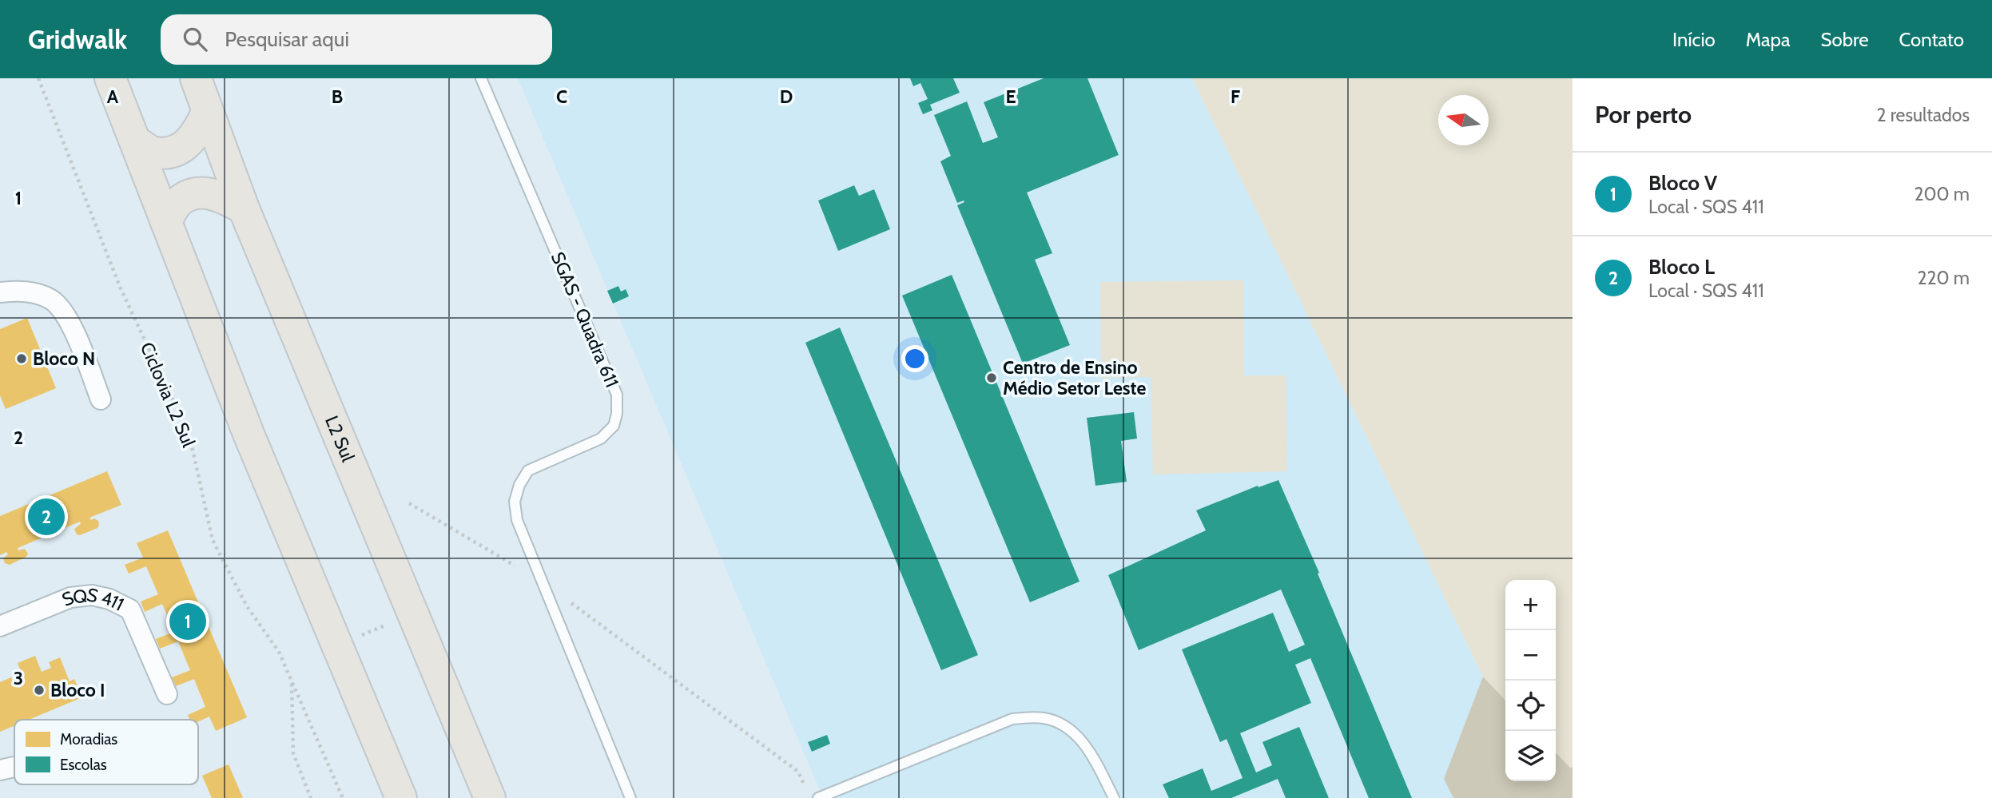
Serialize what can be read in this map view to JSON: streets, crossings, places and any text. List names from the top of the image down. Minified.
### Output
{"streets":{"main road":["L2 Sul"],"street":["SQS 411"],"lane":["SGAS - Quadra 611"],"path":["Ciclovia L2 Sul"]},"places":["Bloco N","Centro de Ensino Médio Setor Leste","Bloco I"],"legend":["Moradias","Escolas"],"north":"left","page":{"header":"Gridwalk","search":"Pesquisar aqui","nav":["Início","Mapa","Sobre","Contato"],"heading":["Por perto","2 resultados"],"list":[{"mark":"1","name":"Bloco V","note":"Local · SQS 411","value":"200 m"},{"mark":"2","name":"Bloco L","note":"Local · SQS 411","value":"220 m"}],"pins":["2","1"],"map_buttons":["+","−"]},"grid":{"columns":["A","B","C","D","E","F"],"rows":["1","2","3"]}}
